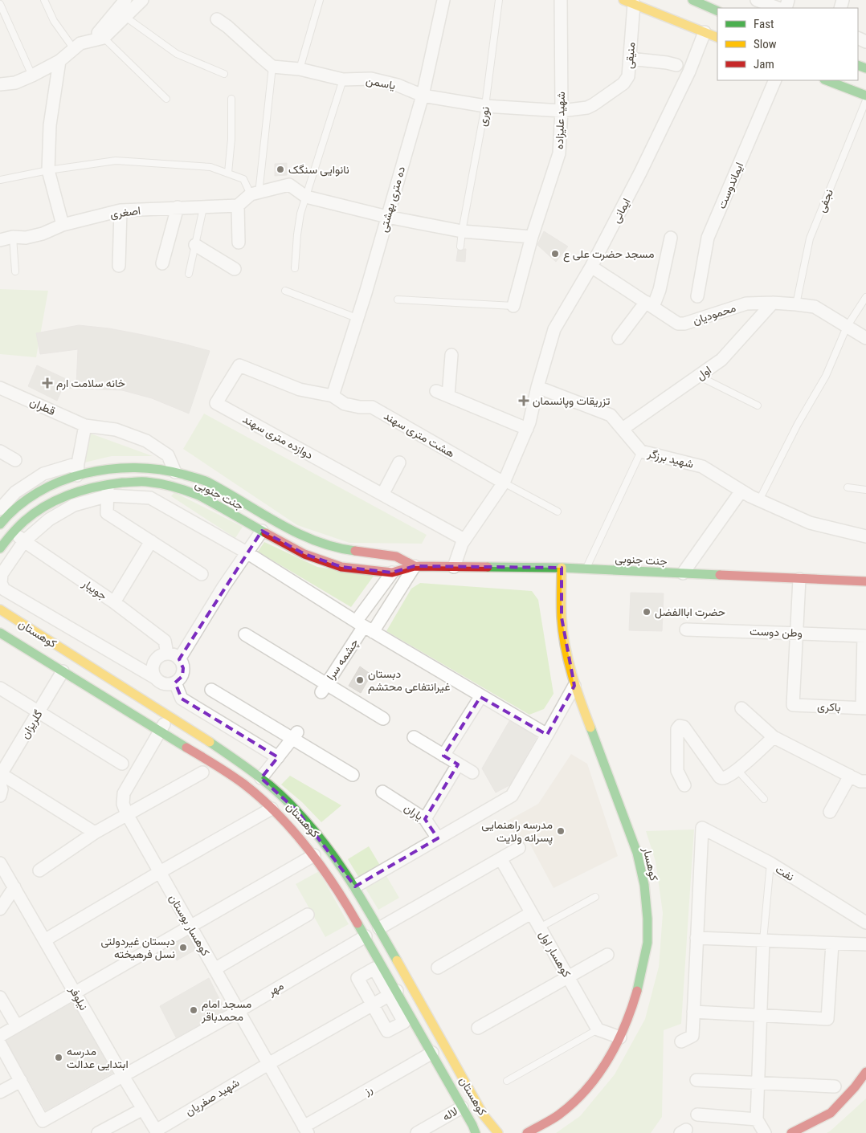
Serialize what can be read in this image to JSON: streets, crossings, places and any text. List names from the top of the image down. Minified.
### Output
{"streets":{"main road":["جنت جنوبی","کوهستان","کوهسار"],"street":["منیقی","یاسمن","شهید علیزاده","ایماندوست","ده متری بهشتی","ایمانی","اصغری","محمودیان","اول","قطران","هشت متری سهند","دوازده متری سهند","شهید برزگر","جویبار","وطن دوست","چشمه‌ سرا","باکری","گلریزان","یاران","نفت","کوهسار بوستان","کوهسار اول","مهر","نیلوفر","رز","شهید صفریان","لاله"],"lane":["نوری","نجفی"]},"crossings":[["منیقی","یاسمن"],["منیقی","شهید علیزاده"],["یاسمن","نوری"],["یاسمن","شهید علیزاده"],["یاسمن","ده متری بهشتی"],["ده متری بهشتی","هشت متری سهند"],["ده متری بهشتی","دوازده متری سهند"],["نجفی","محمودیان"],["ایمانی","محمودیان"],["ایمانی","شهید برزگر"],["محمودیان","اول"],["اول","شهید برزگر"],["قطران","جنت جنوبی"],["هشت متری سهند","دوازده متری سهند"],["جنت جنوبی","جویبار"],["جنت جنوبی","کوهسار"],["وطن دوست","باکری"],["کوهستان","گلریزان"],["کوهستان","کوهسار بوستان"],["کوهستان","مهر"],["کوهستان","رز"],["کوهستان","شهید صفریان"],["کوهستان","لاله"],["کوهسار بوستان","مهر"],["کوهسار بوستان","رز"],["کوهسار بوستان","شهید صفریان"],["مهر","نیلوفر"],["نیلوفر","شهید صفریان"]],"places":{"other":["نانوایی سنگک","مسجد حضرت علی ع","حضرت اباالفضل","دبستان غیرانتفاعی محتشم","مدرسه راهنمایی پسرانه ولایت","دبستان غیردولتی نسل فرهیخته","مسجد امام محمدباقر","مدرسه ابتدایی عدالت"],"health":["خانه سلامت ارم","تزریقات وپانسمان"]},"legend":["Fast","Slow","Jam"]}
